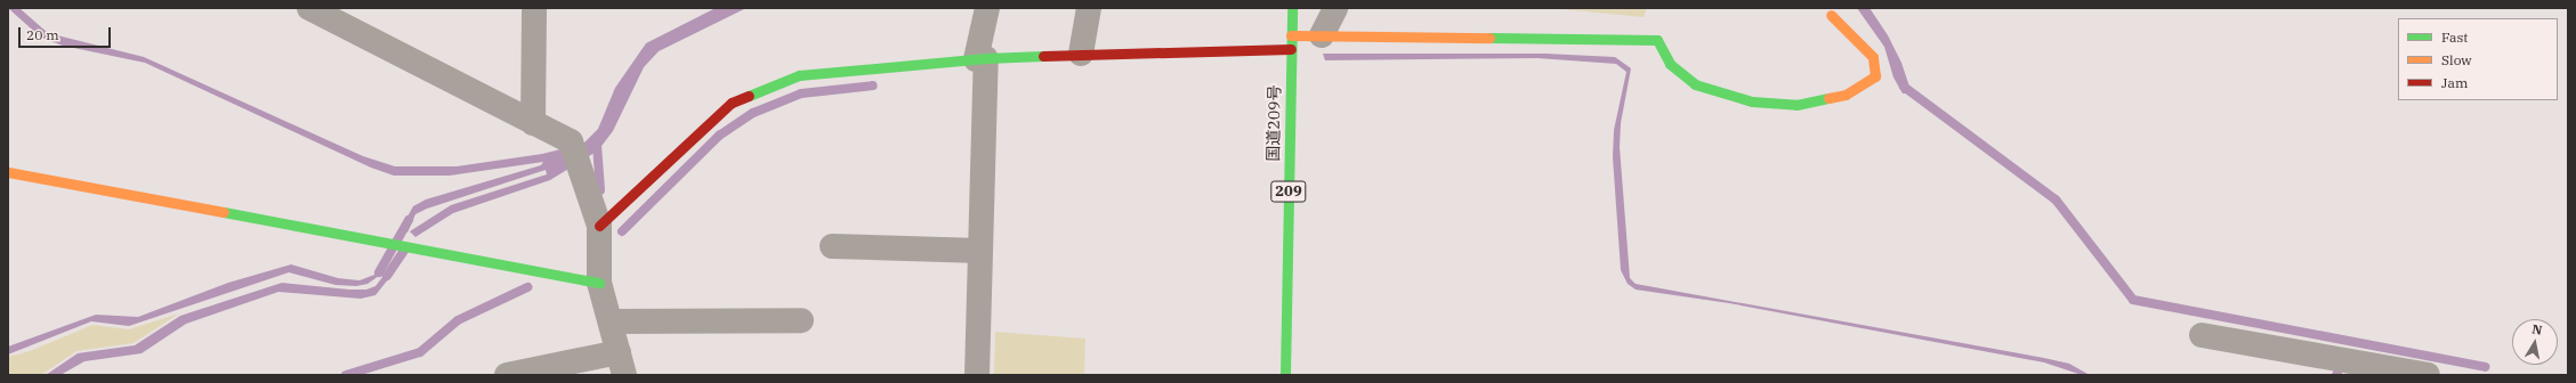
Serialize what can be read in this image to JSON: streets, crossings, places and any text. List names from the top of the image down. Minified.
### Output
{"streets":{"main road":["国道209号","209"]},"legend":["Fast","Slow","Jam"],"scale_bar":"20 m","north":"top"}
